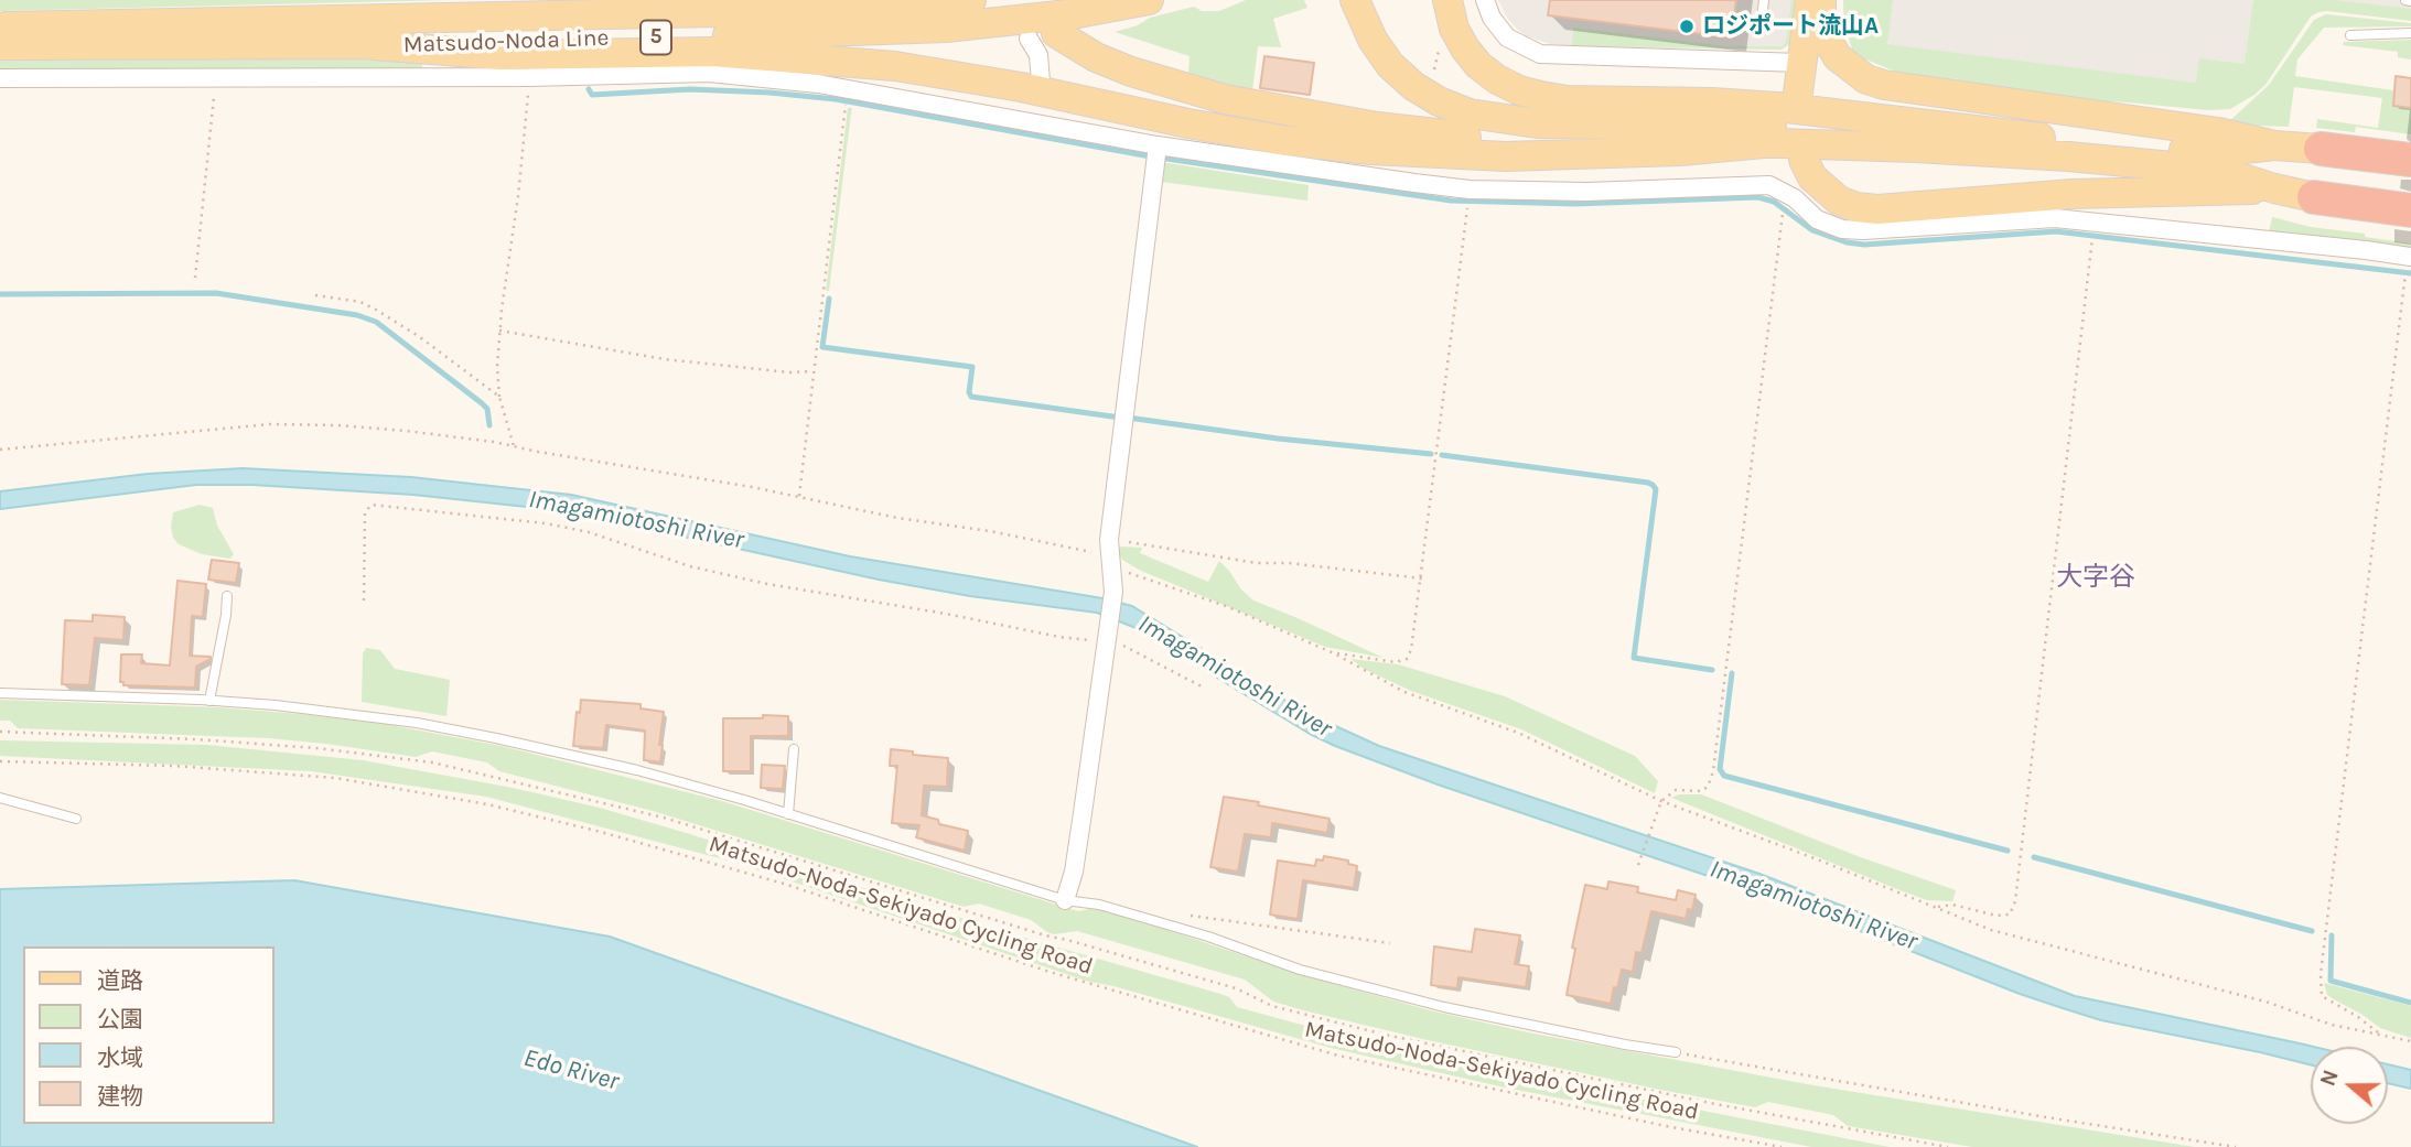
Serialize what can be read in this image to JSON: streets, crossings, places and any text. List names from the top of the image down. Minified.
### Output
{"streets":{"main road":["5","Matsudo-Noda Line"],"path":["Matsudo-Noda-Sekiyado Cycling Road"]},"districts":["大字谷"],"water":["Imagamiotoshi River","Edo River"],"places":["ロジポート流山A"],"legend":["道路","公園","水域","建物"],"north":"left"}
